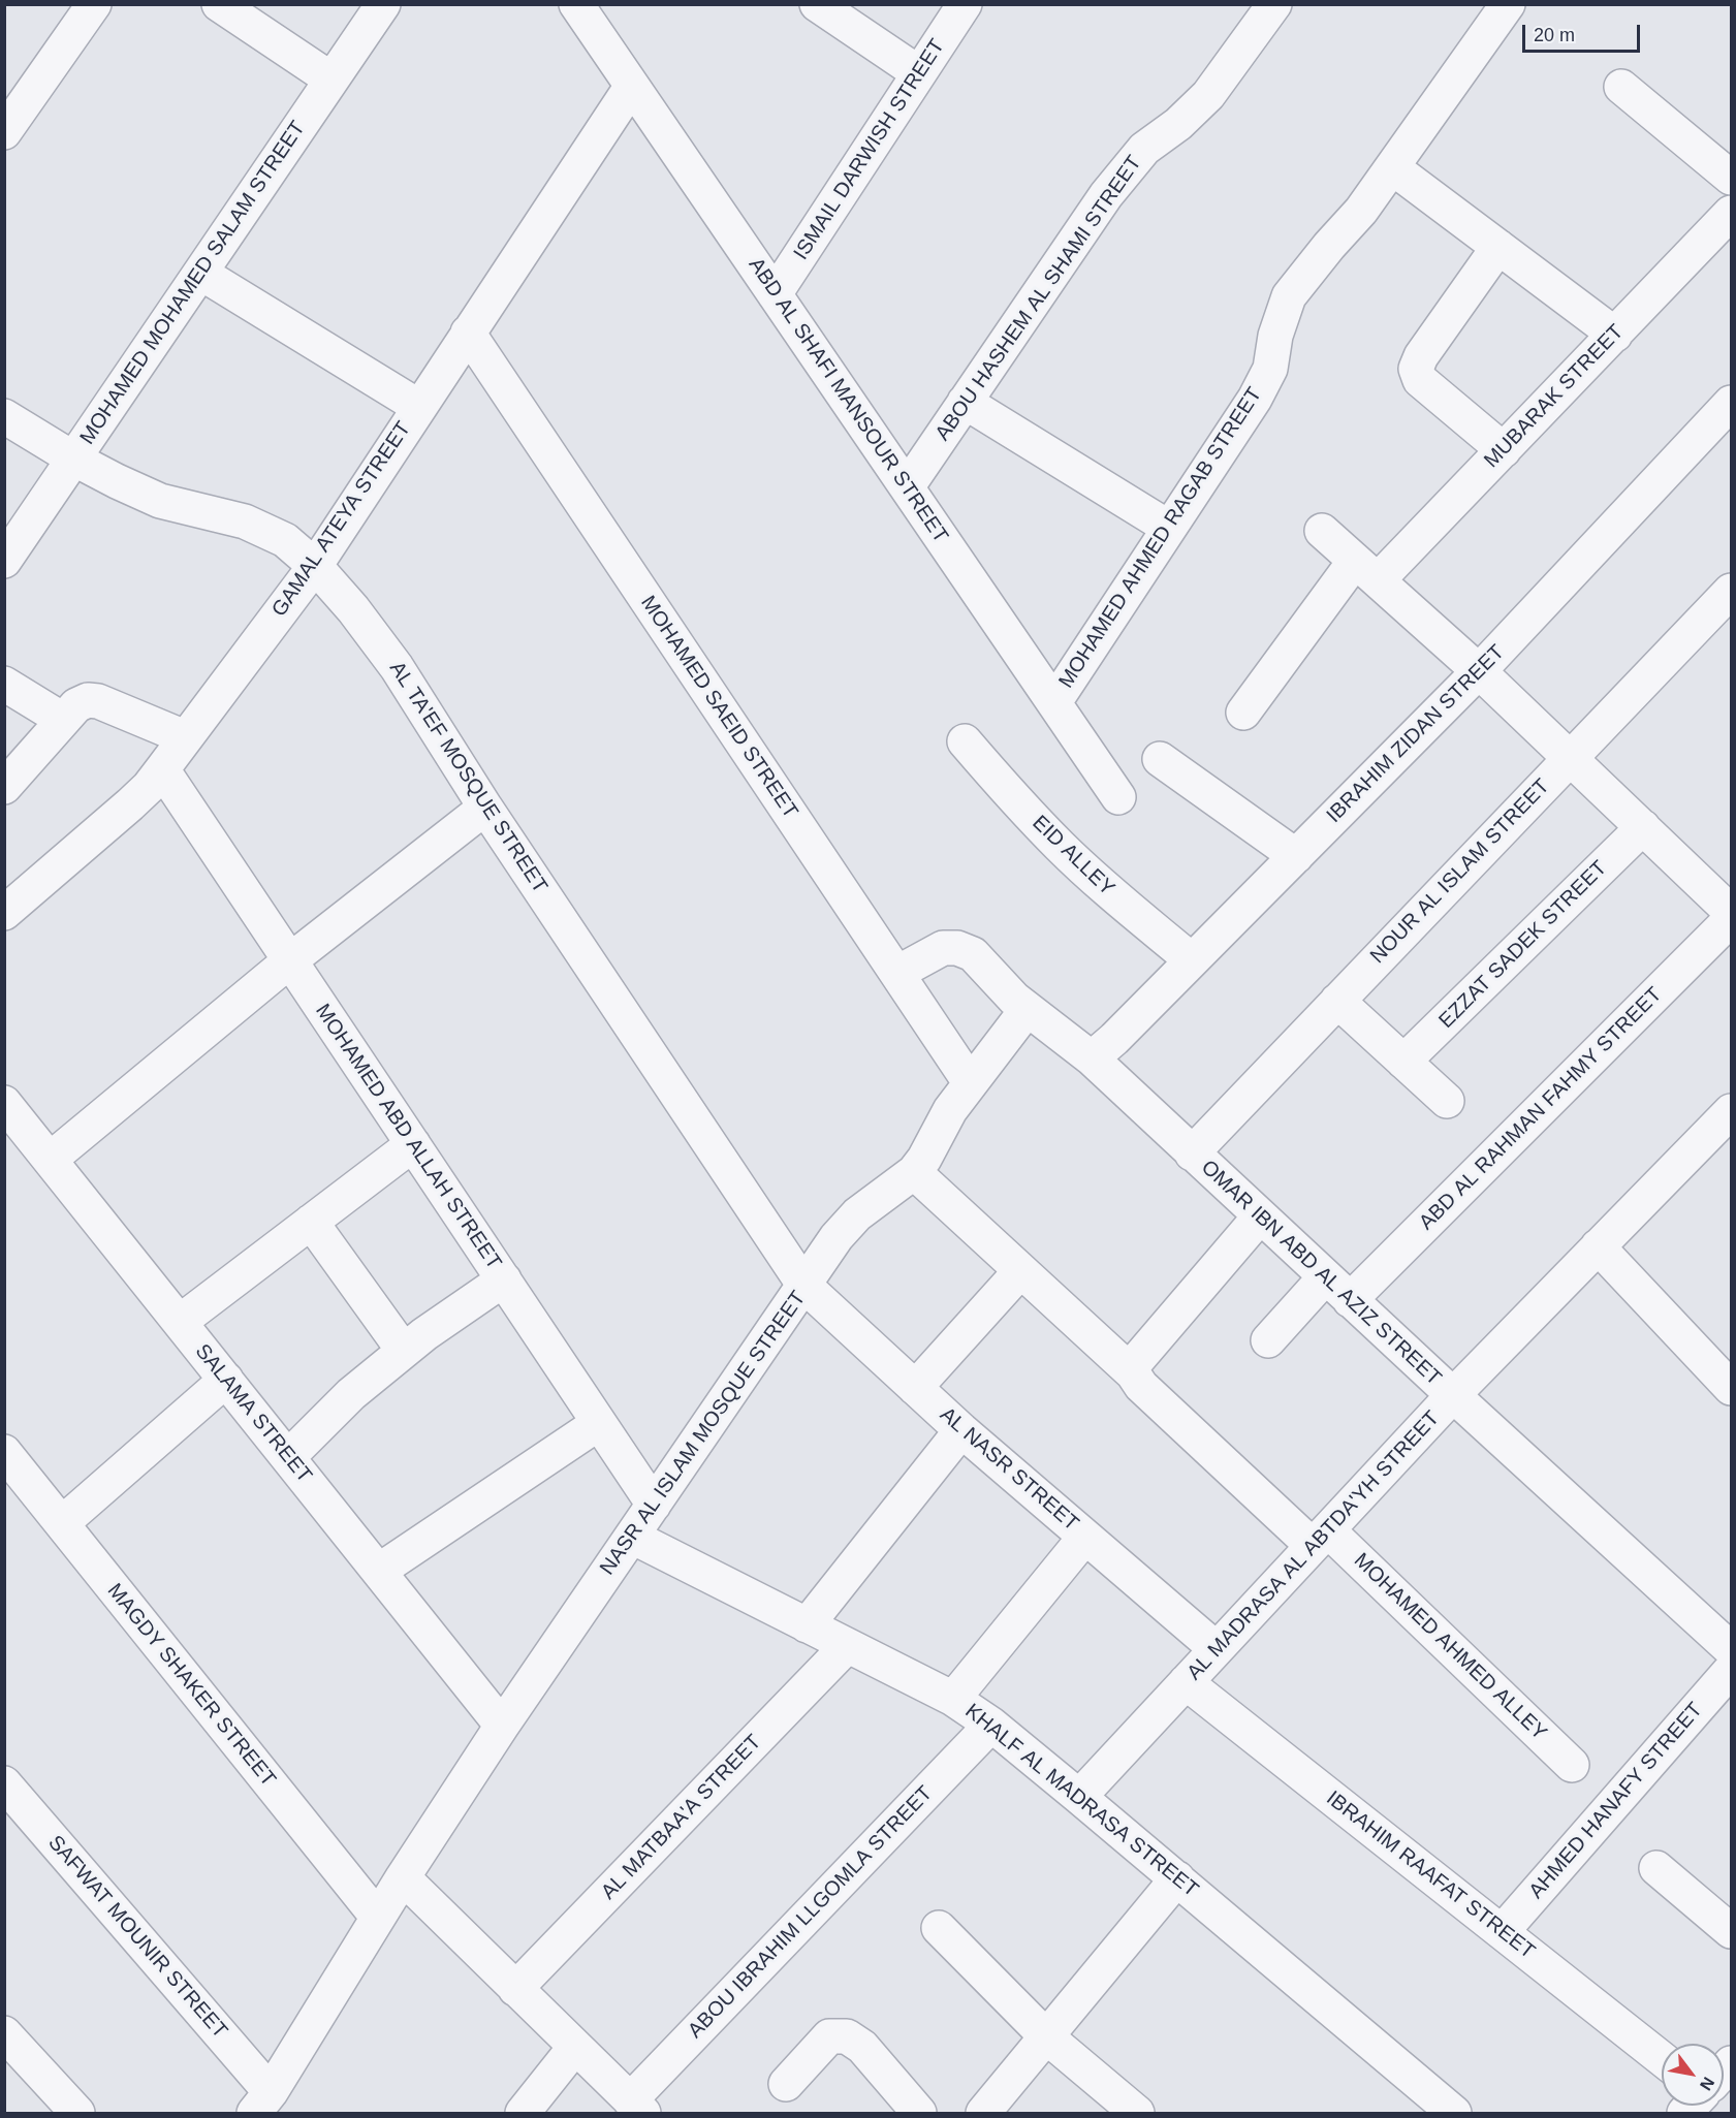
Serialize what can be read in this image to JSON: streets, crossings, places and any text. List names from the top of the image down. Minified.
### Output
{"streets":{"street":["ISMAIL DARWISH STREET","MOHAMED MOHAMED SALAM STREET","ABOU HASHEM AL SHAMI STREET","MUBARAK STREET","ABD AL SHAFI MANSOUR STREET","GAMAL ATEYA STREET","MOHAMED AHMED RAGAB STREET","MOHAMED SAEID STREET","IBRAHIM ZIDAN STREET","AL TA'EF MOSQUE STREET","EID ALLEY","NOUR AL ISLAM STREET","EZZAT SADEK STREET","ABD AL RAHMAN FAHMY STREET","MOHAMED ABD ALLAH STREET","OMAR IBN ABD AL AZIZ STREET","SALAMA STREET","NASR AL ISLAM MOSQUE STREET","AL NASR STREET","AL MADRASA AL ABTDA'YH STREET","MOHAMED AHMED ALLEY","MAGDY SHAKER STREET","KHALF AL MADRASA STREET","AHMED HANAFY STREET","AL MATBAA'A STREET","IBRAHIM RAAFAT STREET","ABOU IBRAHIM LLGOMLA STREET","SAFWAT MOUNIR STREET"]},"crossings":[["ISMAIL DARWISH STREET","ABD AL SHAFI MANSOUR STREET"],["MOHAMED MOHAMED SALAM STREET","AL TA'EF MOSQUE STREET"],["ABOU HASHEM AL SHAMI STREET","ABD AL SHAFI MANSOUR STREET"],["ABD AL SHAFI MANSOUR STREET","GAMAL ATEYA STREET"],["ABD AL SHAFI MANSOUR STREET","MOHAMED AHMED RAGAB STREET"],["GAMAL ATEYA STREET","MOHAMED SAEID STREET"],["GAMAL ATEYA STREET","AL TA'EF MOSQUE STREET"],["GAMAL ATEYA STREET","MOHAMED ABD ALLAH STREET"],["MOHAMED SAEID STREET","OMAR IBN ABD AL AZIZ STREET"],["MOHAMED SAEID STREET","NASR AL ISLAM MOSQUE STREET"],["IBRAHIM ZIDAN STREET","EID ALLEY"],["IBRAHIM ZIDAN STREET","OMAR IBN ABD AL AZIZ STREET"],["AL TA'EF MOSQUE STREET","NASR AL ISLAM MOSQUE STREET"],["AL TA'EF MOSQUE STREET","AL NASR STREET"],["NOUR AL ISLAM STREET","OMAR IBN ABD AL AZIZ STREET"],["ABD AL RAHMAN FAHMY STREET","OMAR IBN ABD AL AZIZ STREET"],["MOHAMED ABD ALLAH STREET","NASR AL ISLAM MOSQUE STREET"],["OMAR IBN ABD AL AZIZ STREET","NASR AL ISLAM MOSQUE STREET"],["OMAR IBN ABD AL AZIZ STREET","AL MADRASA AL ABTDA'YH STREET"],["SALAMA STREET","NASR AL ISLAM MOSQUE STREET"],["NASR AL ISLAM MOSQUE STREET","AL NASR STREET"],["NASR AL ISLAM MOSQUE STREET","MOHAMED AHMED ALLEY"],["NASR AL ISLAM MOSQUE STREET","MAGDY SHAKER STREET"],["NASR AL ISLAM MOSQUE STREET","KHALF AL MADRASA STREET"],["NASR AL ISLAM MOSQUE STREET","SAFWAT MOUNIR STREET"],["AL NASR STREET","AL MADRASA AL ABTDA'YH STREET"],["AL MADRASA AL ABTDA'YH STREET","MOHAMED AHMED ALLEY"],["AL MADRASA AL ABTDA'YH STREET","KHALF AL MADRASA STREET"],["AL MADRASA AL ABTDA'YH STREET","IBRAHIM RAAFAT STREET"],["KHALF AL MADRASA STREET","AL MATBAA'A STREET"],["KHALF AL MADRASA STREET","ABOU IBRAHIM LLGOMLA STREET"],["AHMED HANAFY STREET","IBRAHIM RAAFAT STREET"]],"scale_bar":"20 m","north":"bottom right"}
